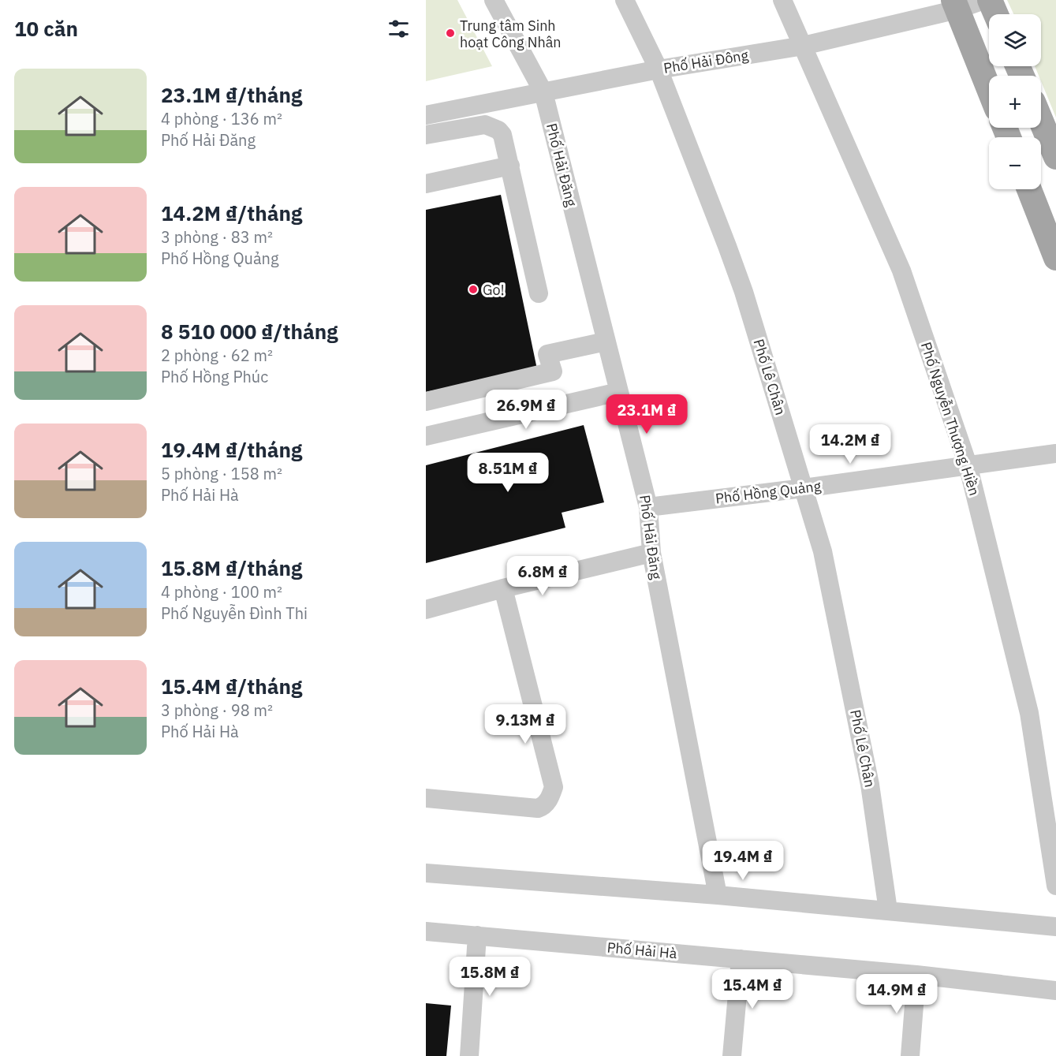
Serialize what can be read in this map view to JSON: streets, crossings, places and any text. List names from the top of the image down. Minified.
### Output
{"streets":{"street":["Phố Hải Đông","Phố Hải Đăng","Phố Lê Chân","Phố Nguyễn Thượng Hiền","Phố Hồng Quảng","Phố Hải Hà"]},"crossings":[["Phố Hải Đông","Phố Hải Đăng"],["Phố Hải Đông","Phố Lê Chân"],["Phố Hải Đông","Phố Nguyễn Thượng Hiền"],["Phố Hải Đăng","Phố Hồng Quảng"],["Phố Lê Chân","Phố Hồng Quảng"],["Phố Nguyễn Thượng Hiền","Phố Hồng Quảng"]],"places":["Trung tâm Sinh hoạt Công Nhân","Go!"],"page":{"heading":"10 căn","map_buttons":["+","−"],"list":[{"name":"23.1M ₫/tháng","note":"4 phòng · 136 m² · Phố Hải Đăng"},{"name":"14.2M ₫/tháng","note":"3 phòng · 83 m² · Phố Hồng Quảng"},{"name":"8 510 000 ₫/tháng","note":"2 phòng · 62 m² · Phố Hồng Phúc"},{"name":"19.4M ₫/tháng","note":"5 phòng · 158 m² · Phố Hải Hà"},{"name":"15.8M ₫/tháng","note":"4 phòng · 100 m² · Phố Nguyễn Đình Thi"},{"name":"15.4M ₫/tháng","note":"3 phòng · 98 m² · Phố Hải Hà"}],"price":["26.9M ₫","23.1M ₫","14.2M ₫","8.51M ₫","6.8M ₫","9.13M ₫","19.4M ₫","15.8M ₫","15.4M ₫","14.9M ₫"]}}
